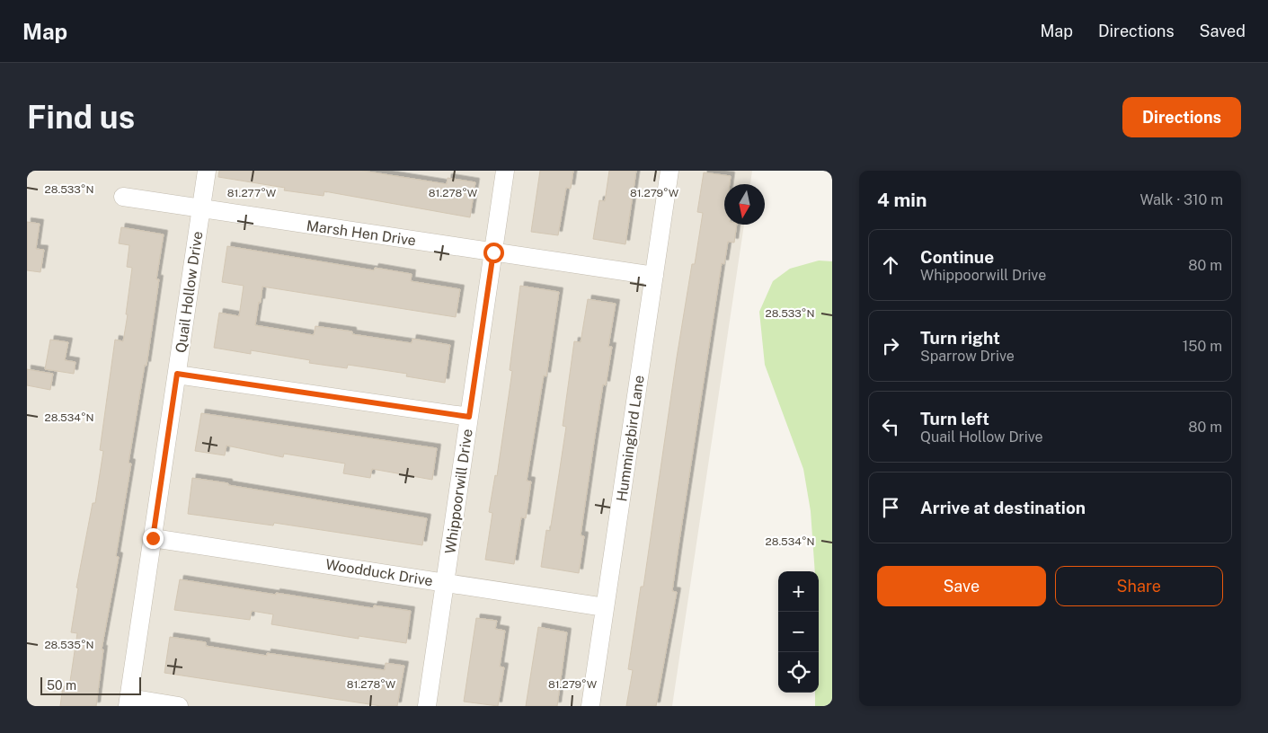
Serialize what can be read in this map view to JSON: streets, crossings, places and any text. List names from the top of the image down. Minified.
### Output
{"streets":{"street":["Marsh Hen Drive","Quail Hollow Drive","Hummingbird Lane","Whippoorwill Drive","Woodduck Drive"]},"crossings":[["Marsh Hen Drive","Quail Hollow Drive"],["Marsh Hen Drive","Hummingbird Lane"],["Marsh Hen Drive","Whippoorwill Drive"],["Quail Hollow Drive","Woodduck Drive"],["Hummingbird Lane","Woodduck Drive"],["Whippoorwill Drive","Woodduck Drive"]],"scale_bar":"50 m","north":"bottom","page":{"header":"Map","nav":["Map","Directions","Saved"],"buttons":["Directions",["Save","Share"]],"title":"Find us","heading":["4 min","Walk · 310 m"],"list":[["Continue","Whippoorwill Drive","80 m"],["Turn right","Sparrow Drive","150 m"],["Turn left","Quail Hollow Drive","80 m"],"Arrive at destination"],"map_buttons":["+","−"],"scale":"50 m"},"coordinates":["28.533°N","81.277°W","81.278°W","81.279°W","28.534°N","28.535°N"]}
